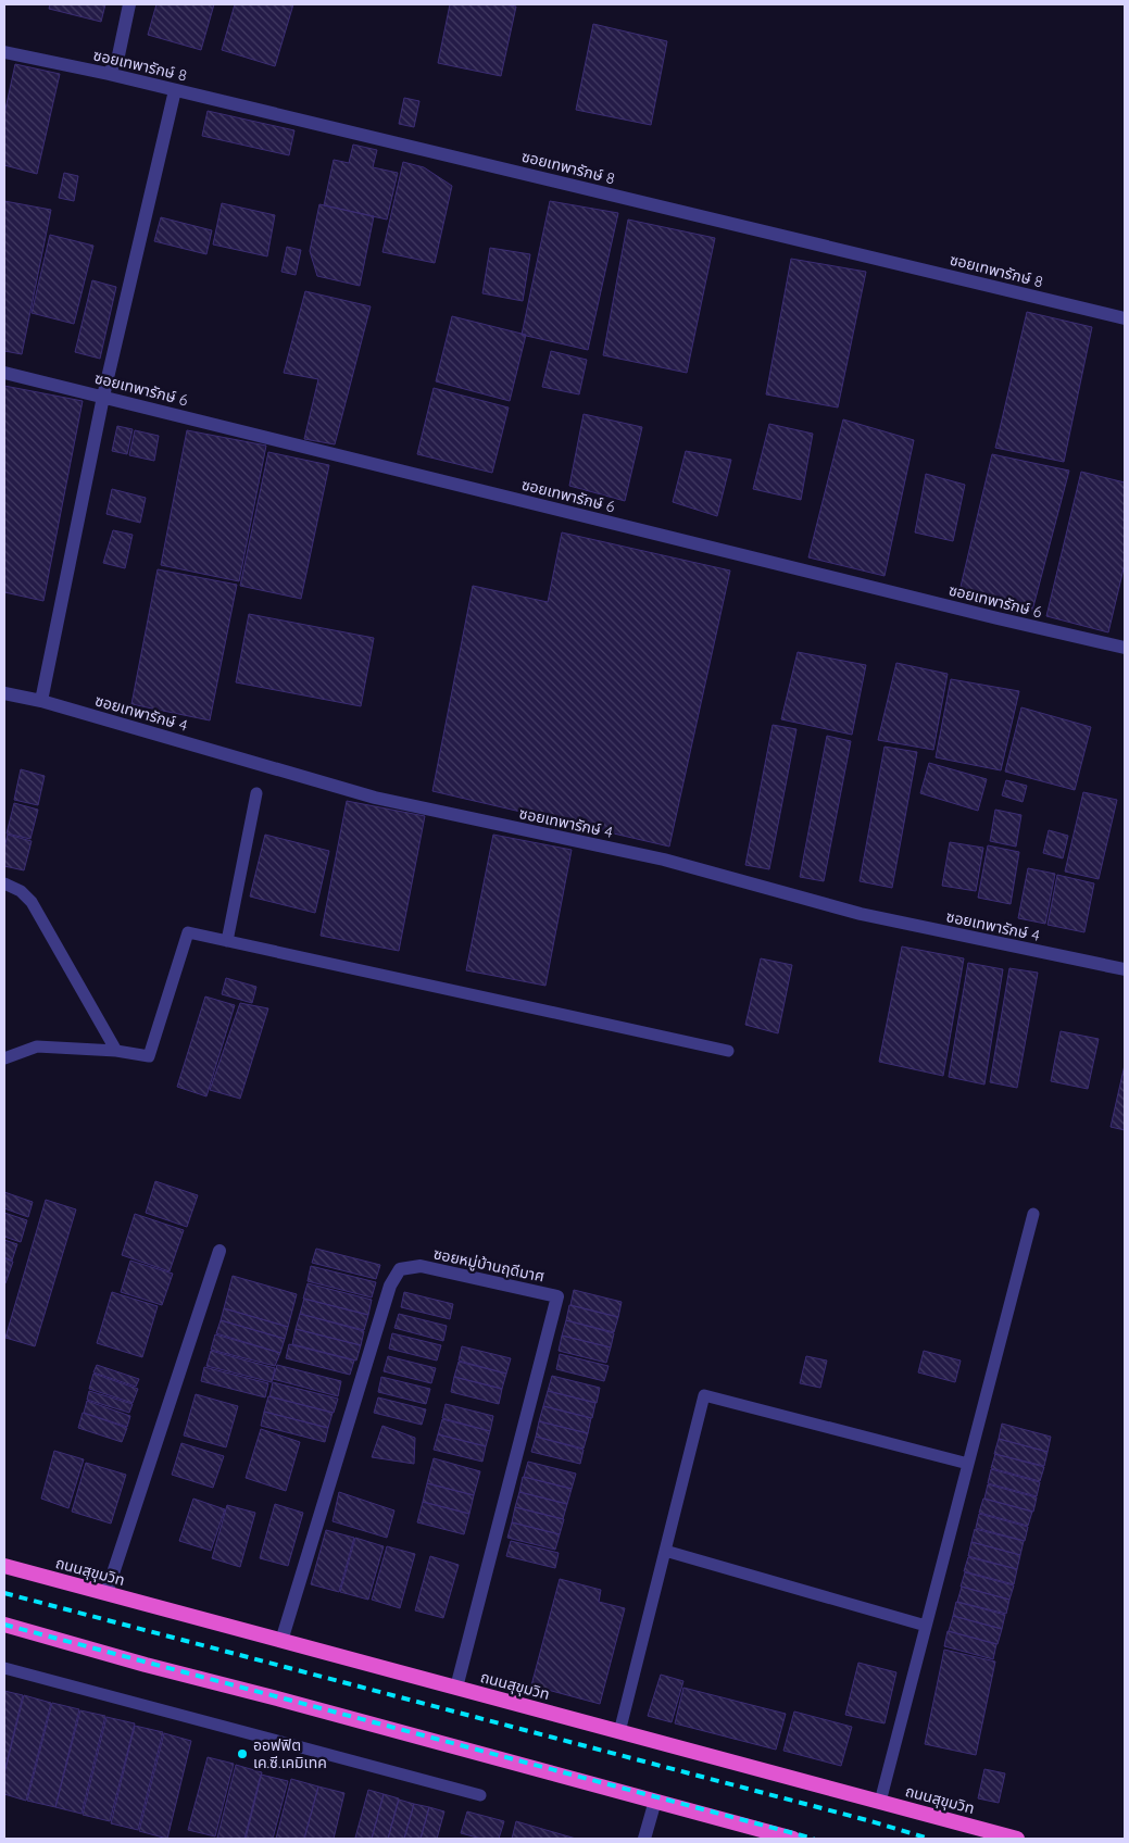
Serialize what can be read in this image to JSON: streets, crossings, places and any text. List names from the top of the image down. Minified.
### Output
{"streets":{"highway":["ถนนสุขุมวิท"],"street":["ซอยเทพารักษ์ 8","ซอยเทพารักษ์ 6","ซอยเทพารักษ์ 4","ซอยหมู่บ้านฤดีมาศ"]},"crossings":[["ซอยหมู่บ้านฤดีมาศ","ถนนสุขุมวิท"]],"places":["ออฟฟิต เค.ซี.เคมิเทค"]}
